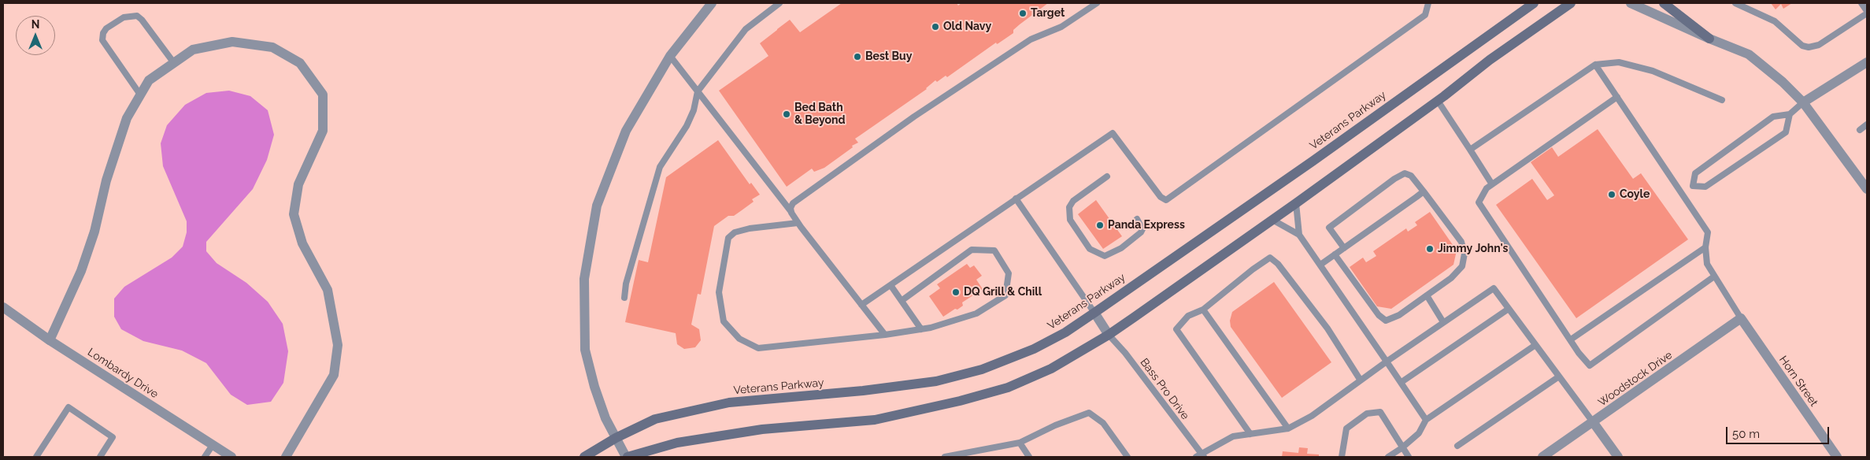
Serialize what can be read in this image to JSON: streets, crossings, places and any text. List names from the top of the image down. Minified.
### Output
{"streets":{"main road":["Veterans Parkway"],"street":["Lombardy Drive","Woodstock Drive","Horn Street"],"lane":["Bass Pro Drive"]},"crossings":[["Woodstock Drive","Horn Street"]],"places":["Target","Old Navy","Best Buy","Bed Bath & Beyond","Coyle","Panda Express","Jimmy John's","DQ Grill & Chill"],"scale_bar":"50 m","north":"top"}
